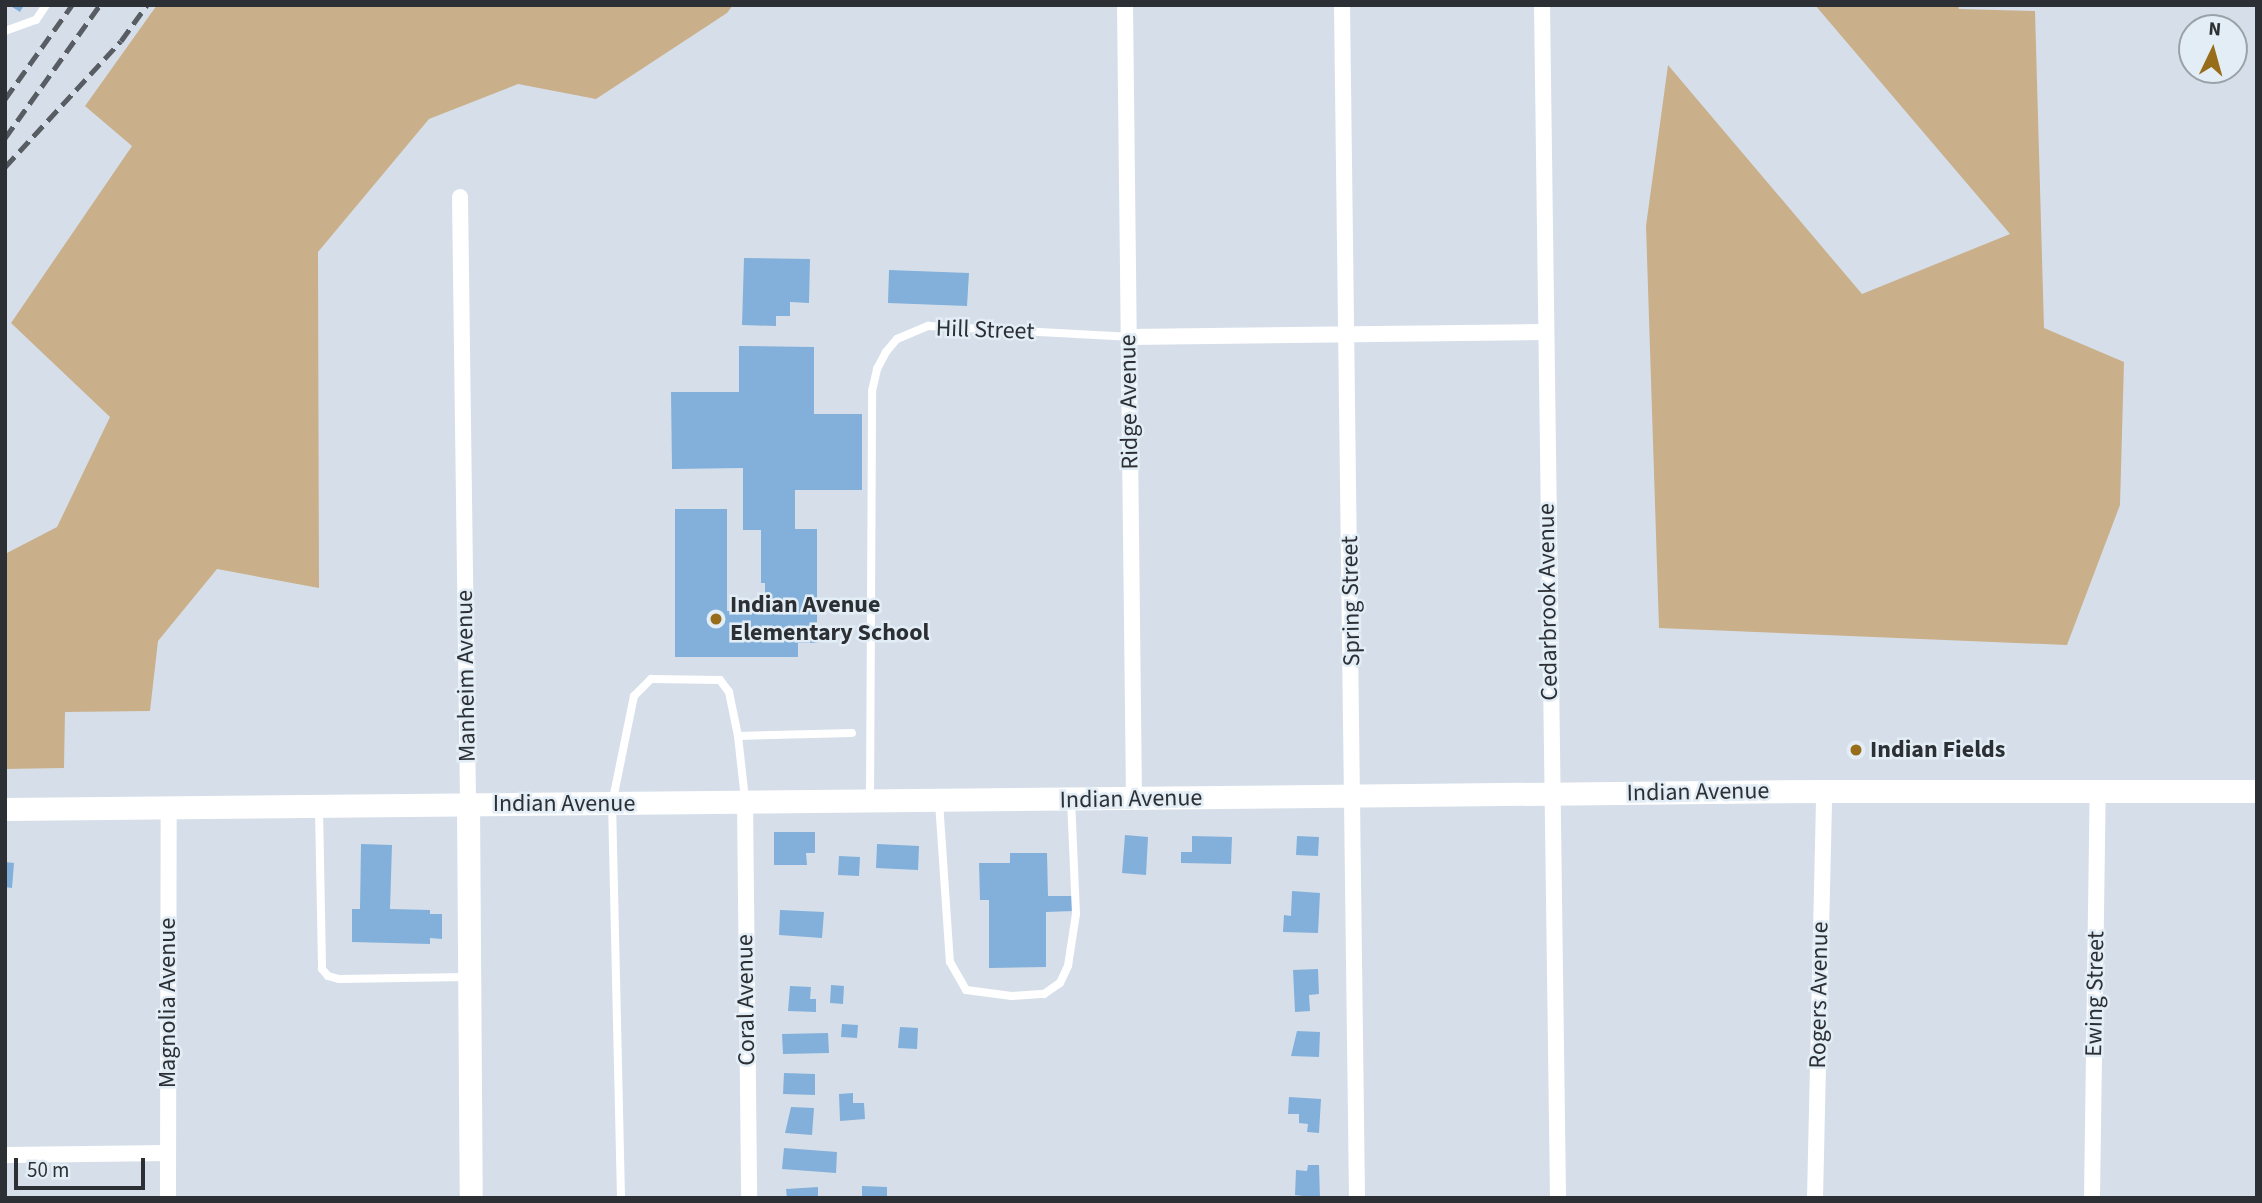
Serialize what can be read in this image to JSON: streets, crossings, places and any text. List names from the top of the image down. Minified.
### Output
{"streets":{"street":["Hill Street","Ridge Avenue","Spring Street","Cedarbrook Avenue","Manheim Avenue","Indian Avenue","Ewing Street","Rogers Avenue","Coral Avenue","Magnolia Avenue"]},"crossings":[["Hill Street","Ridge Avenue"],["Hill Street","Spring Street"],["Hill Street","Cedarbrook Avenue"],["Hill Street","Indian Avenue"],["Ridge Avenue","Indian Avenue"],["Spring Street","Indian Avenue"],["Cedarbrook Avenue","Indian Avenue"],["Manheim Avenue","Indian Avenue"],["Indian Avenue","Ewing Street"],["Indian Avenue","Rogers Avenue"],["Indian Avenue","Coral Avenue"],["Indian Avenue","Magnolia Avenue"]],"places":["Indian Avenue Elementary School","Indian Fields"],"scale_bar":"50 m","north":"top"}
